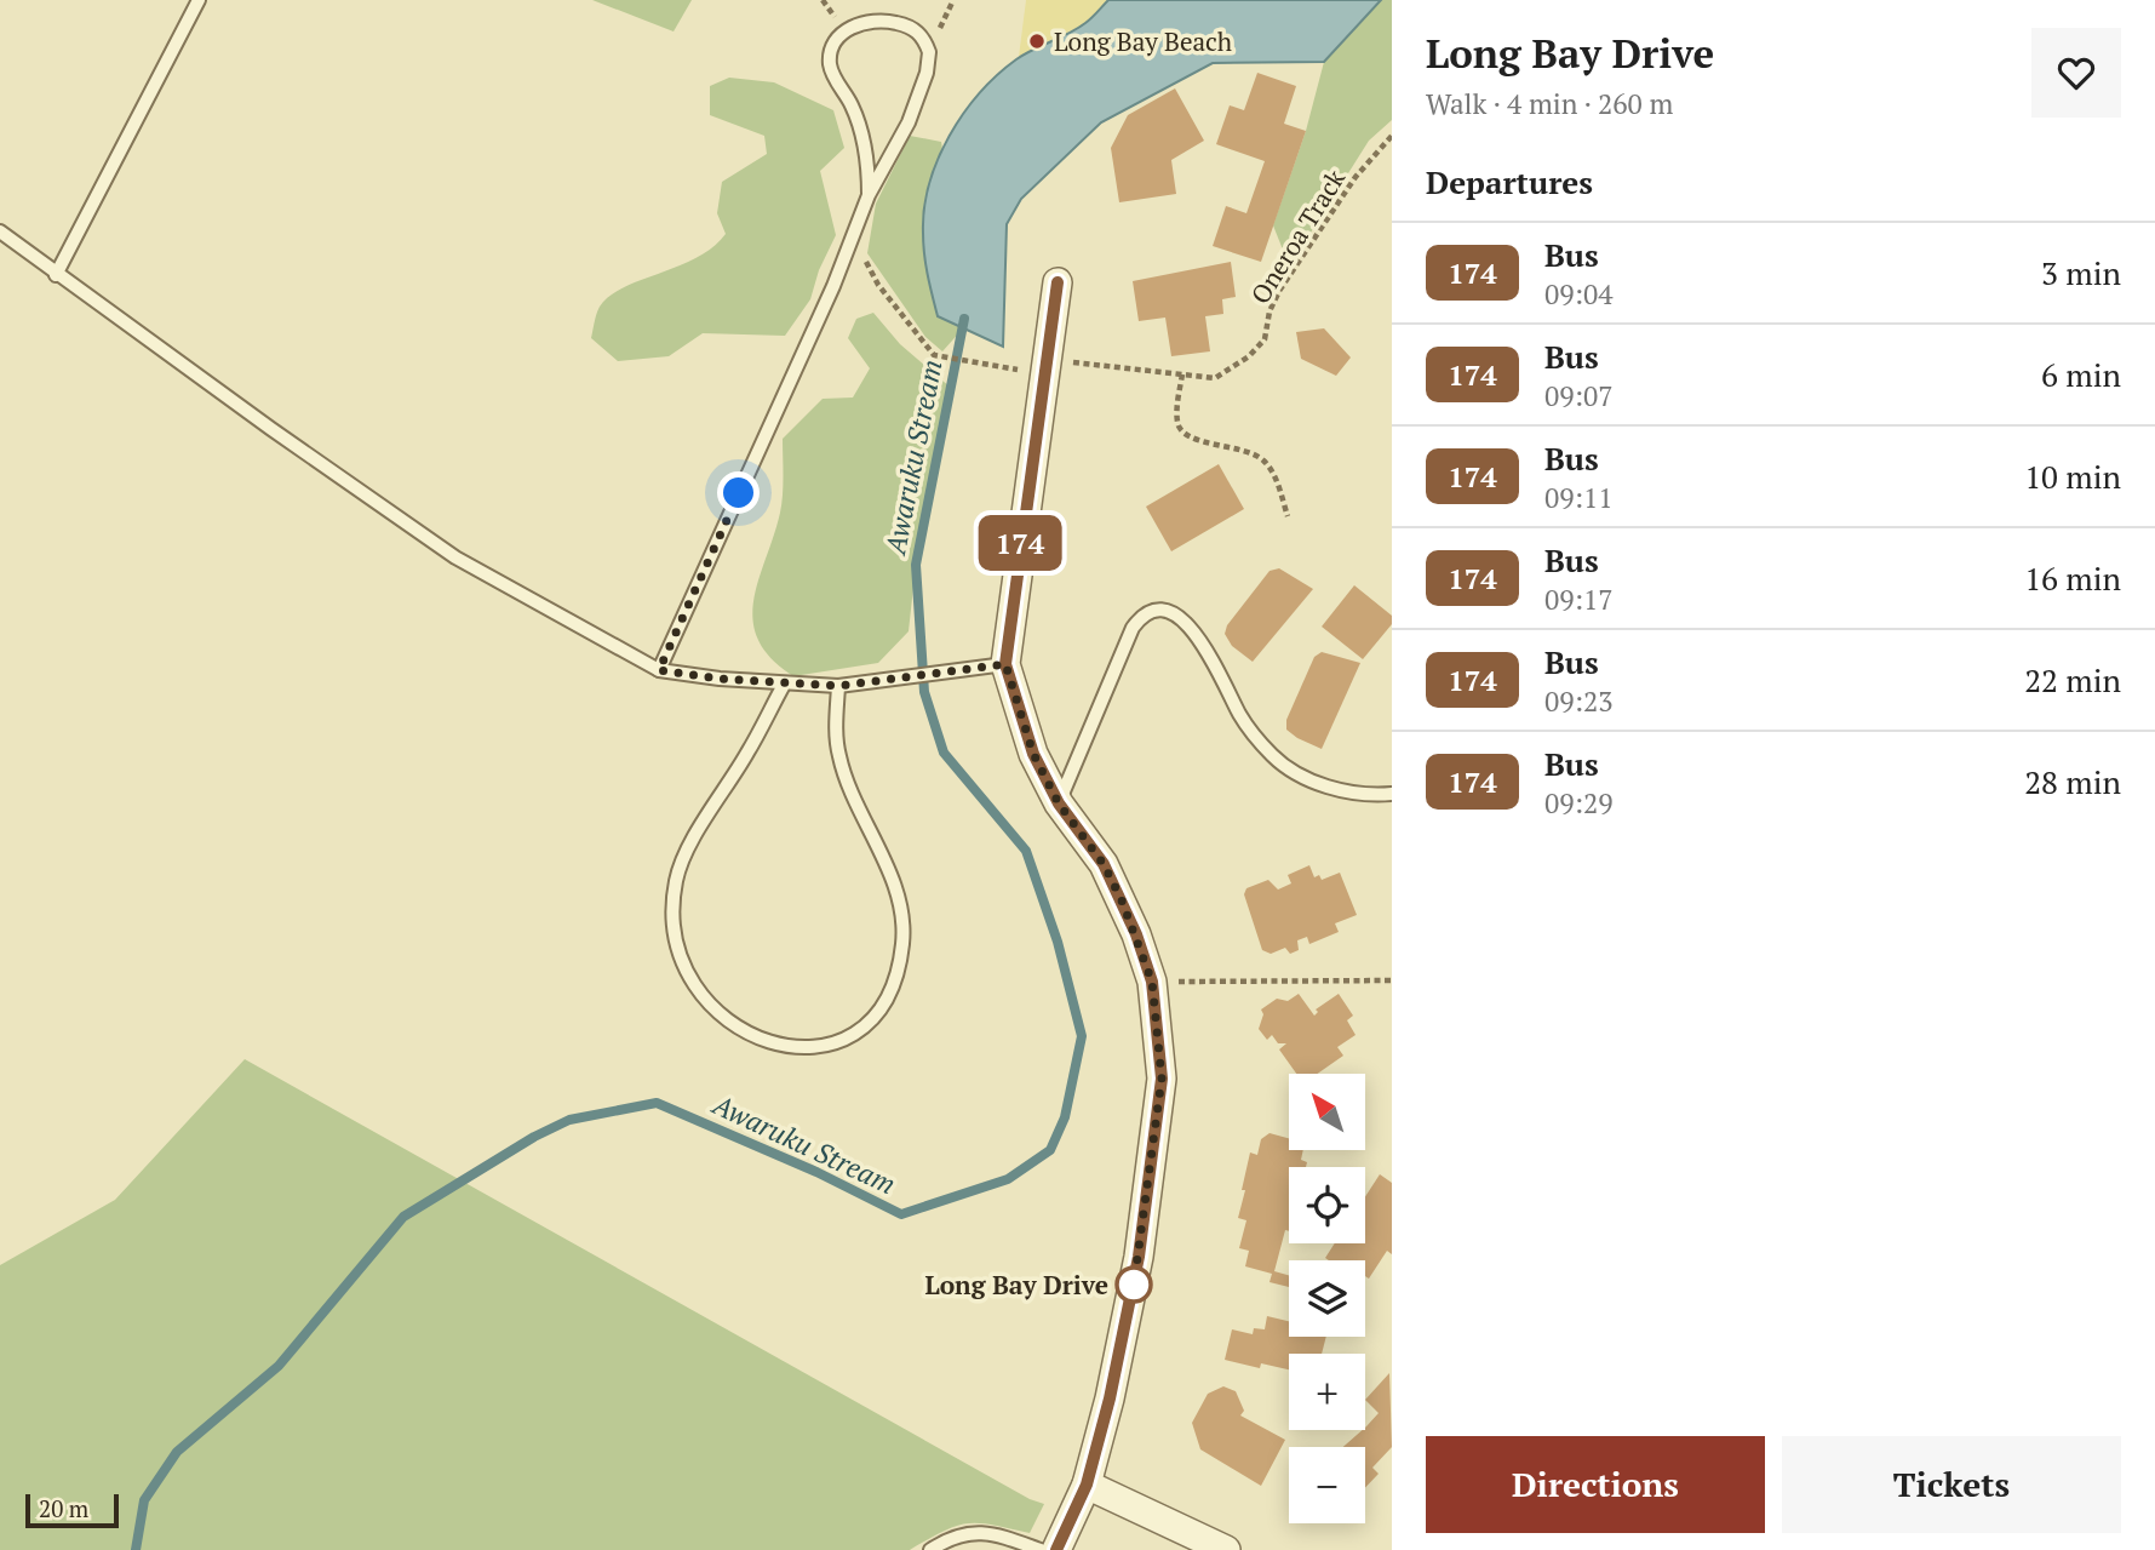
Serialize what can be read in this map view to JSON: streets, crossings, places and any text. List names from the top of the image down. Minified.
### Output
{"streets":{"path":["Oneroa Track"]},"water":["Awaruku Stream"],"places":["Long Bay Beach","Long Bay Drive"],"lines":["bus line 174"],"scale_bar":"20 m","north":"top left","page":{"on_map":"174","heading":[["Long Bay Drive","Walk · 4 min · 260 m"],"Departures"],"list":[{"mark":"174","name":"Bus","note":"09:04","value":"3 min"},{"mark":"174","name":"Bus","note":"09:07","value":"6 min"},{"mark":"174","name":"Bus","note":"09:11","value":"10 min"},{"mark":"174","name":"Bus","note":"09:17","value":"16 min"},{"mark":"174","name":"Bus","note":"09:23","value":"22 min"},{"mark":"174","name":"Bus","note":"09:29","value":"28 min"}],"map_buttons":["+","−"],"buttons":["Directions","Tickets"],"scale":"20 m"}}
